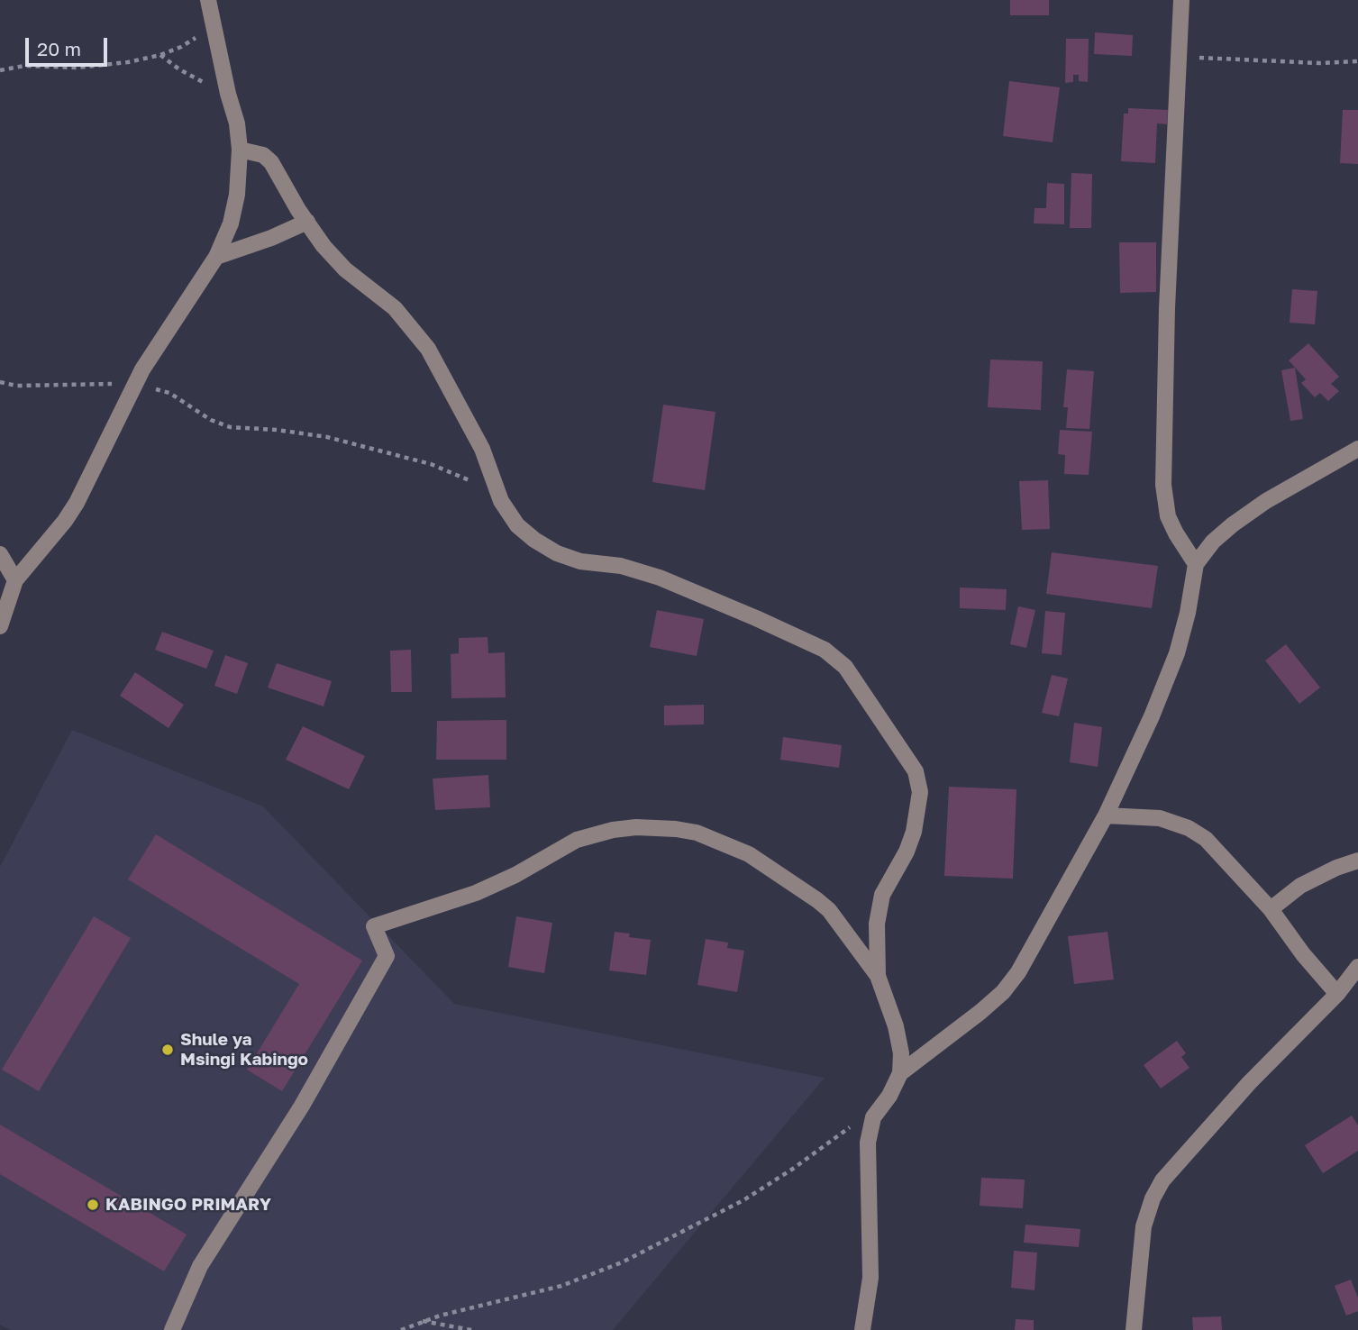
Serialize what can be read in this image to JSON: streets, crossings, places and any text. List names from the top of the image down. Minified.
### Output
{"places":["Shule ya Msingi Kabingo","KABINGO PRIMARY"],"scale_bar":"20 m"}
